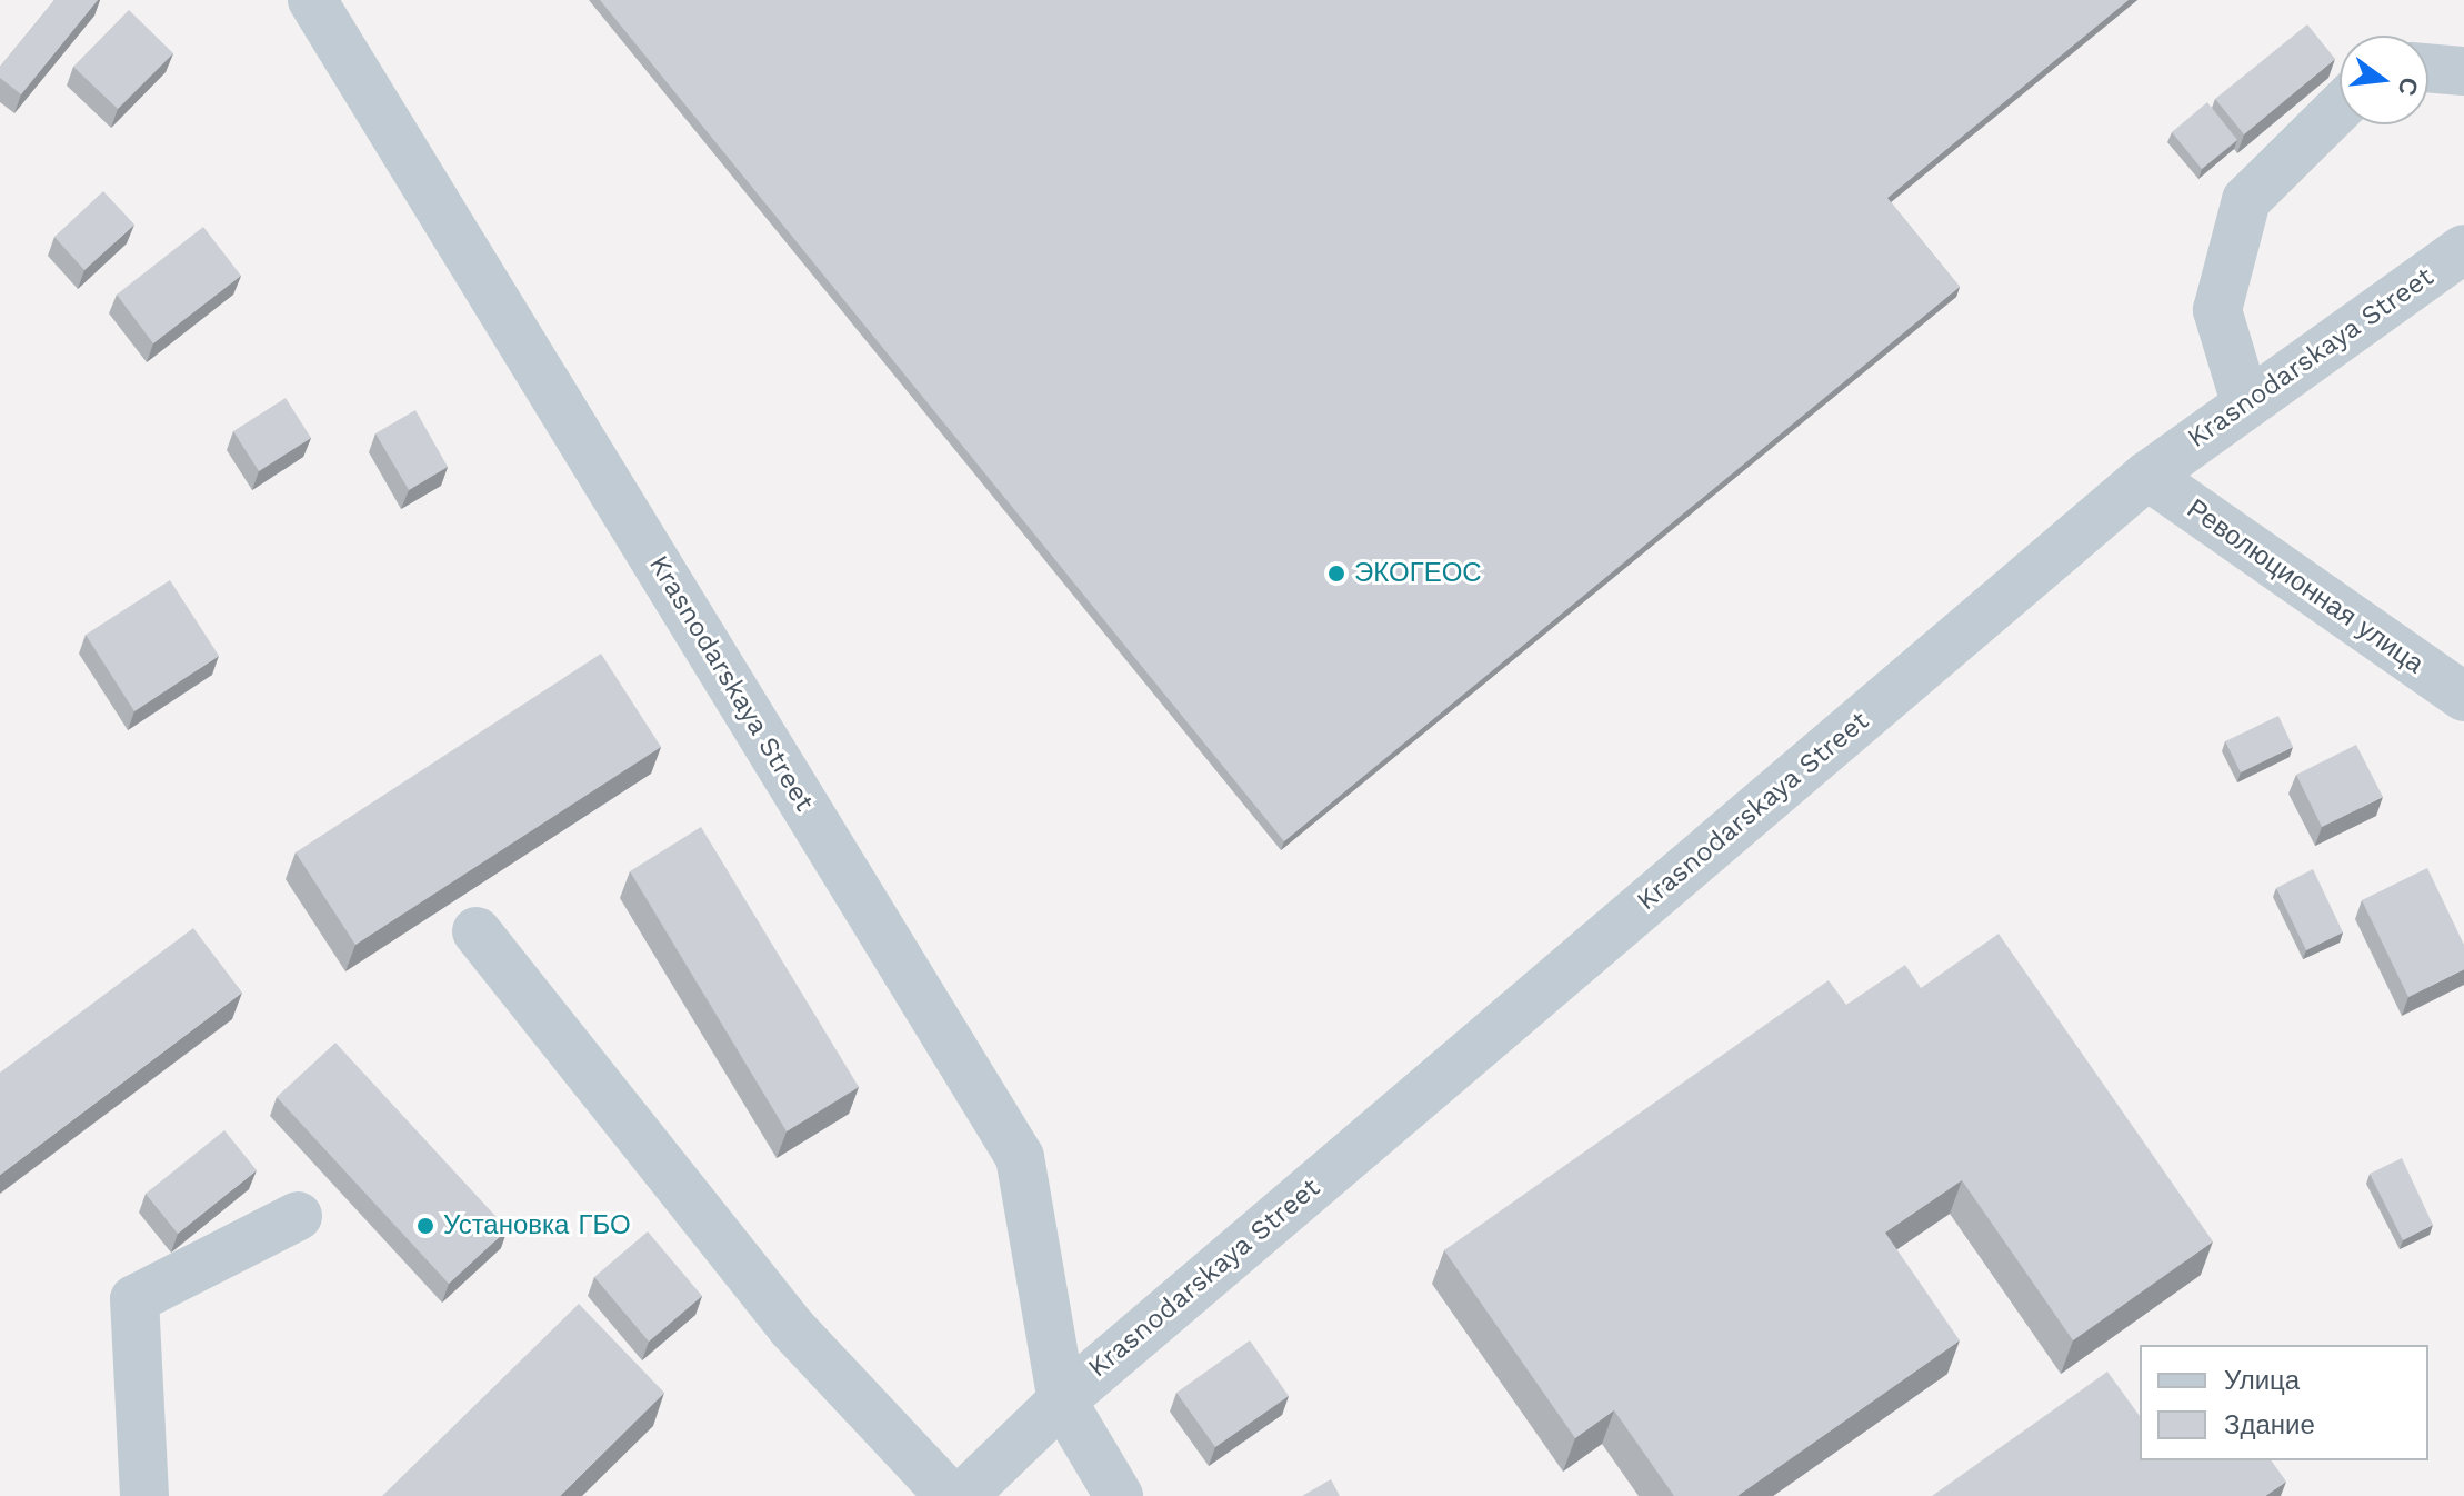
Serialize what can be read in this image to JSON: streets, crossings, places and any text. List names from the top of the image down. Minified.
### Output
{"streets":{"street":["Krasnodarskaya Street","Революционная улица"]},"crossings":[["Krasnodarskaya Street","Революционная улица"]],"places":["ЭКОГЕОС","Установка ГБО"],"legend":["Улица","Здание"],"north":"right"}
